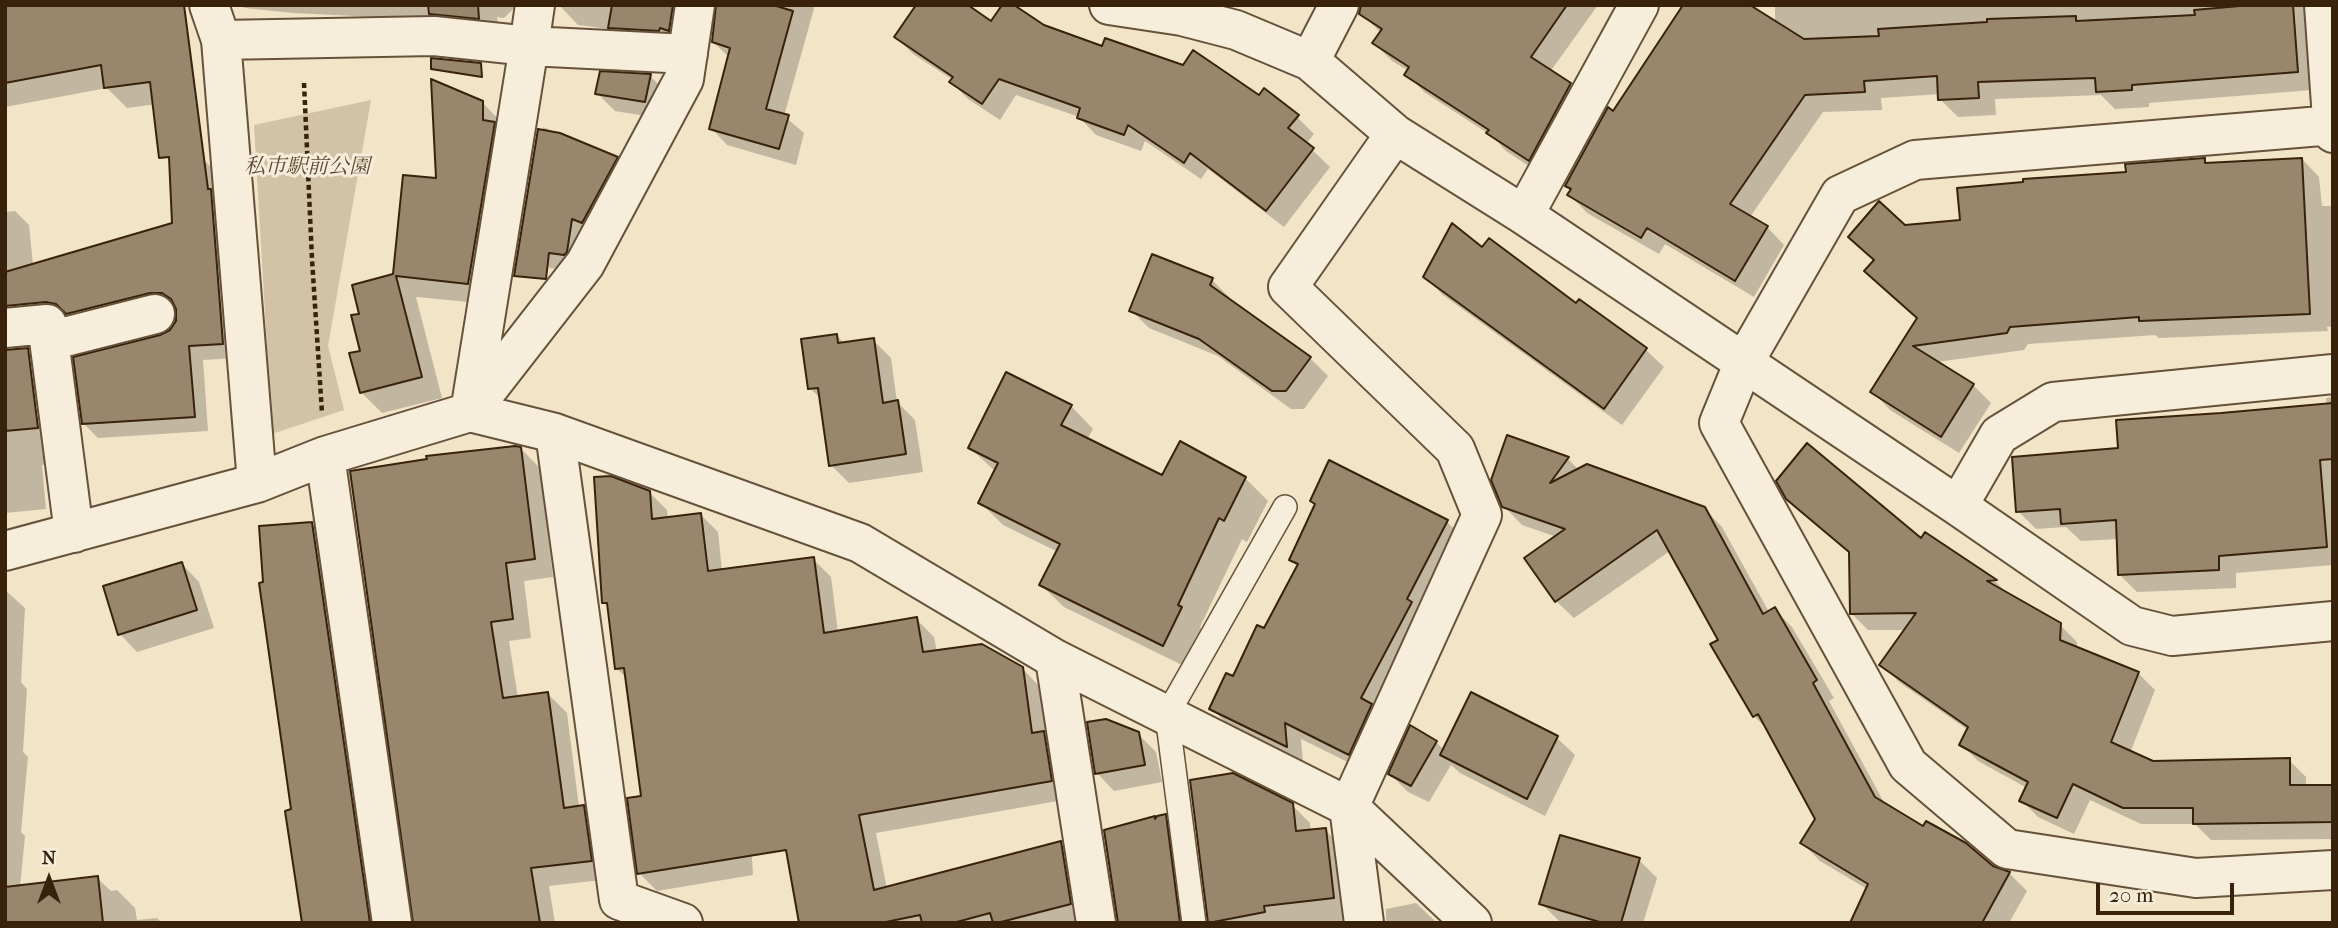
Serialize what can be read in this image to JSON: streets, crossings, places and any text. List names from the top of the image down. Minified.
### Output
{"parks":["私市駅前公園"],"scale_bar":"20 m","north":"top"}
